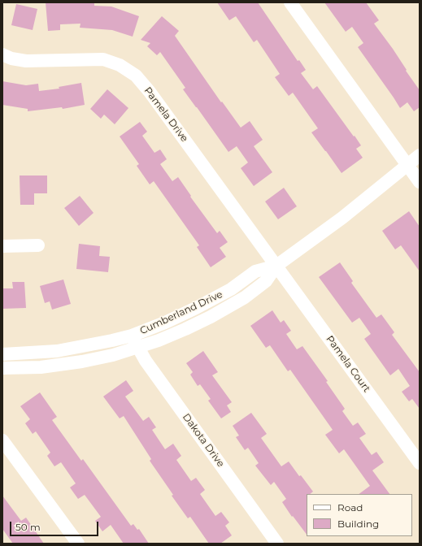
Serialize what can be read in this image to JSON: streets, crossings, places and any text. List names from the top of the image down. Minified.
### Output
{"streets":{"street":["Pamela Drive","Cumberland Drive","Pamela Court","Dakota Drive"]},"crossings":[["Pamela Drive","Cumberland Drive"],["Pamela Drive","Pamela Court"],["Cumberland Drive","Pamela Court"],["Cumberland Drive","Dakota Drive"]],"legend":["Road","Building"],"scale_bar":"50 m"}
